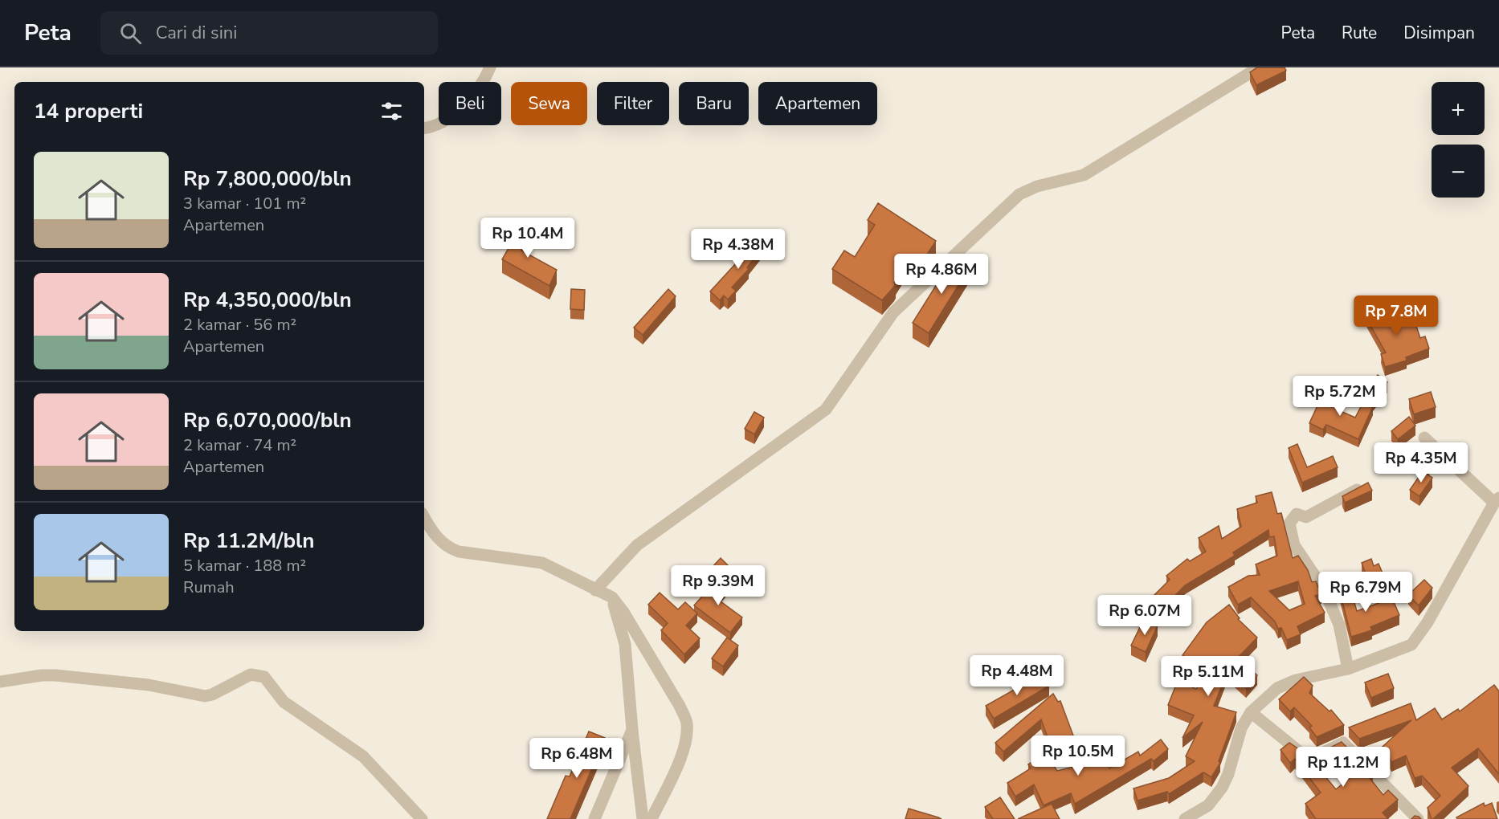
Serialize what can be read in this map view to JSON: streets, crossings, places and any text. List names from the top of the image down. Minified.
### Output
{"page":{"header":"Peta","search":"Cari di sini","nav":["Peta","Rute","Disimpan"],"map_buttons":["+","−"],"chip":["Beli","Sewa","Filter","Baru","Apartemen"],"heading":"14 properti","list":[{"name":"Rp 7,800,000/bln","note":"3 kamar · 101 m² · Apartemen"},{"name":"Rp 4,350,000/bln","note":"2 kamar · 56 m² · Apartemen"},{"name":"Rp 6,070,000/bln","note":"2 kamar · 74 m² · Apartemen"},{"name":"Rp 11.2M/bln","note":"5 kamar · 188 m² · Rumah"}],"price":["Rp 10.4M","Rp 4.38M","Rp 4.86M","Rp 7.8M","Rp 5.72M","Rp 4.35M","Rp 9.39M","Rp 6.79M","Rp 6.07M","Rp 4.48M","Rp 5.11M","Rp 10.5M","Rp 6.48M","Rp 11.2M"]}}
